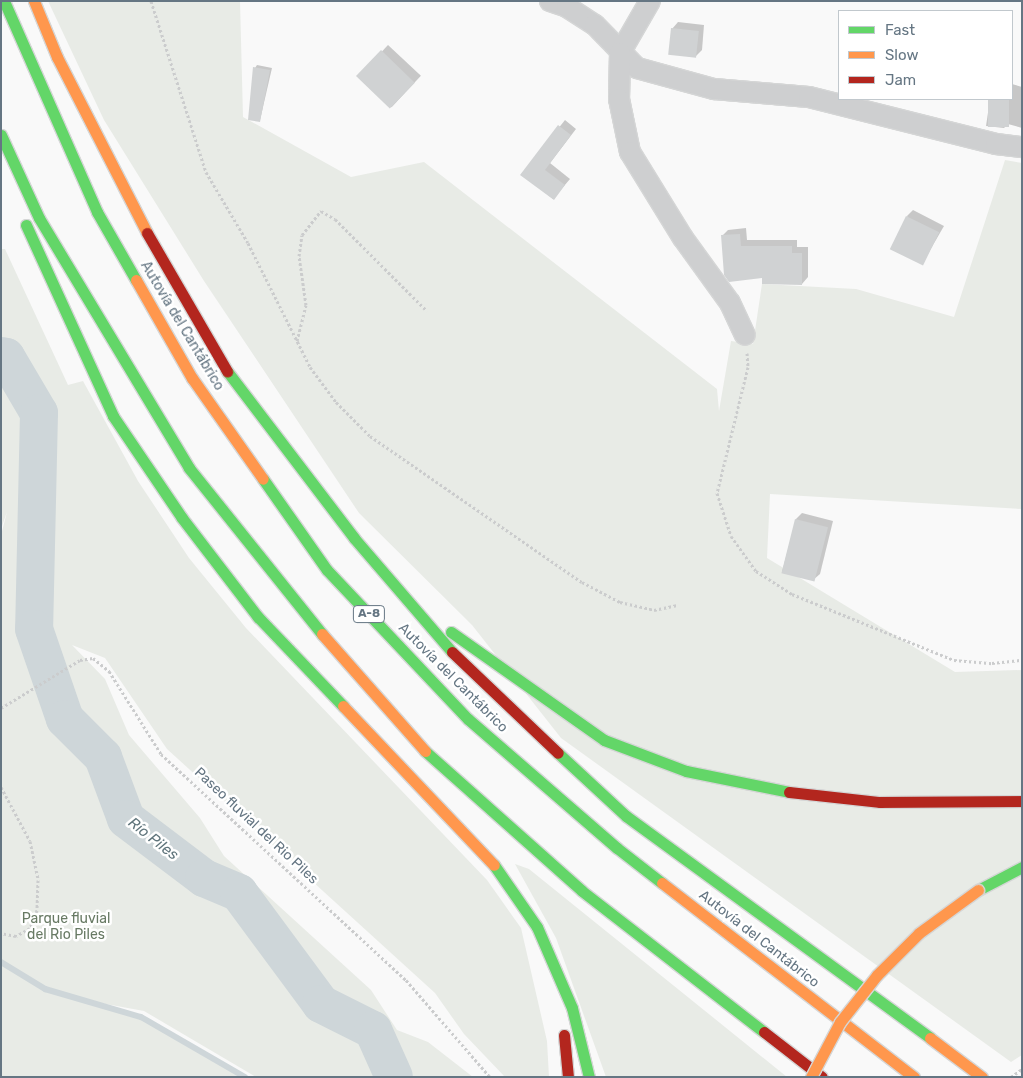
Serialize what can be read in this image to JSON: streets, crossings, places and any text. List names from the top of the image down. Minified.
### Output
{"streets":{"highway":["Autovía del Cantábrico","A-8"],"path":["Paseo fluvial del Rio Piles"]},"water":["Río Piles"],"parks":["Parque fluvial del Rio Piles"],"legend":["Fast","Slow","Jam"]}
